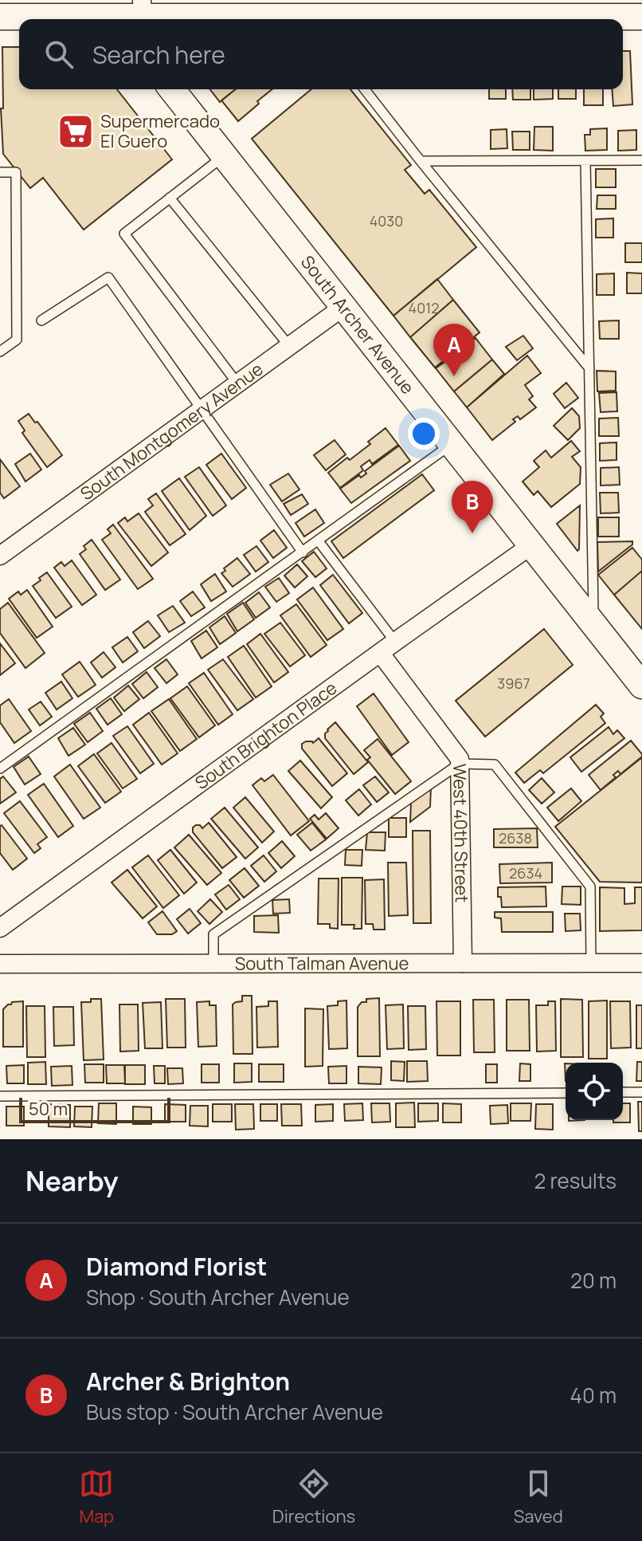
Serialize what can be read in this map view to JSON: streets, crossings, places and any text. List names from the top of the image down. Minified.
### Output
{"streets":{"main road":["South Archer Avenue"],"street":["South Montgomery Avenue","South Brighton Place","West 40th Street","South Talman Avenue"]},"crossings":[["South Archer Avenue","South Montgomery Avenue"],["South Archer Avenue","South Brighton Place"],["South Brighton Place","West 40th Street"],["West 40th Street","South Talman Avenue"]],"places":{"supermarket":["Supermercado El Guero"]},"house_numbers":["4030","4012","3967","2638","2634"],"scale_bar":"50 m","page":{"search":"Search here","pins":["A","B"],"scale":"50 m","heading":["Nearby","2 results"],"list":[{"mark":"A","name":"Diamond Florist","note":"Shop · South Archer Avenue","value":"20 m"},{"mark":"B","name":"Archer & Brighton","note":"Bus stop · South Archer Avenue","value":"40 m"}],"nav":["Map","Directions","Saved"]}}
